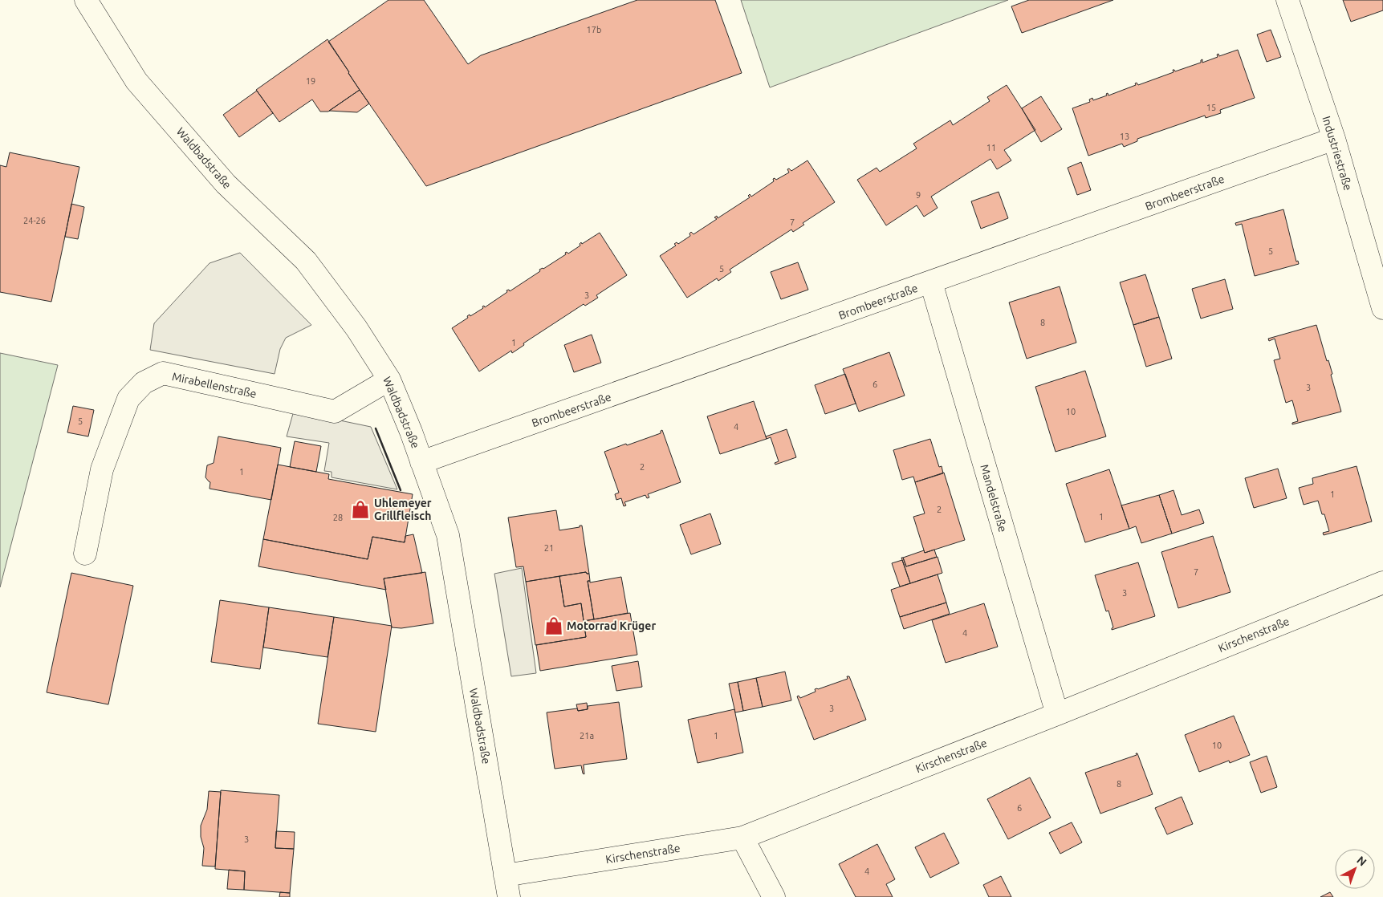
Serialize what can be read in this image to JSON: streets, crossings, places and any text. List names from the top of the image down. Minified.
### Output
{"streets":{"street":["Industriestraße","Waldbadstraße","Brombeerstraße","Mirabellenstraße","Mandelstraße","Kirschenstraße"]},"crossings":[["Industriestraße","Brombeerstraße"],["Waldbadstraße","Brombeerstraße"],["Waldbadstraße","Mirabellenstraße"],["Waldbadstraße","Kirschenstraße"],["Brombeerstraße","Mandelstraße"],["Mandelstraße","Kirschenstraße"]],"places":{"shop":["Uhlemeyer Grillfleisch","Motorrad Krüger"]},"house_numbers":["17b","19","15","13","11","9","24-26","7","5","5","3","8","1","6","3","10","5","4","2","1","1","2","1","28","21","7","3","4","3","21a","1","10","8","6","3","4"],"north":"top right"}
